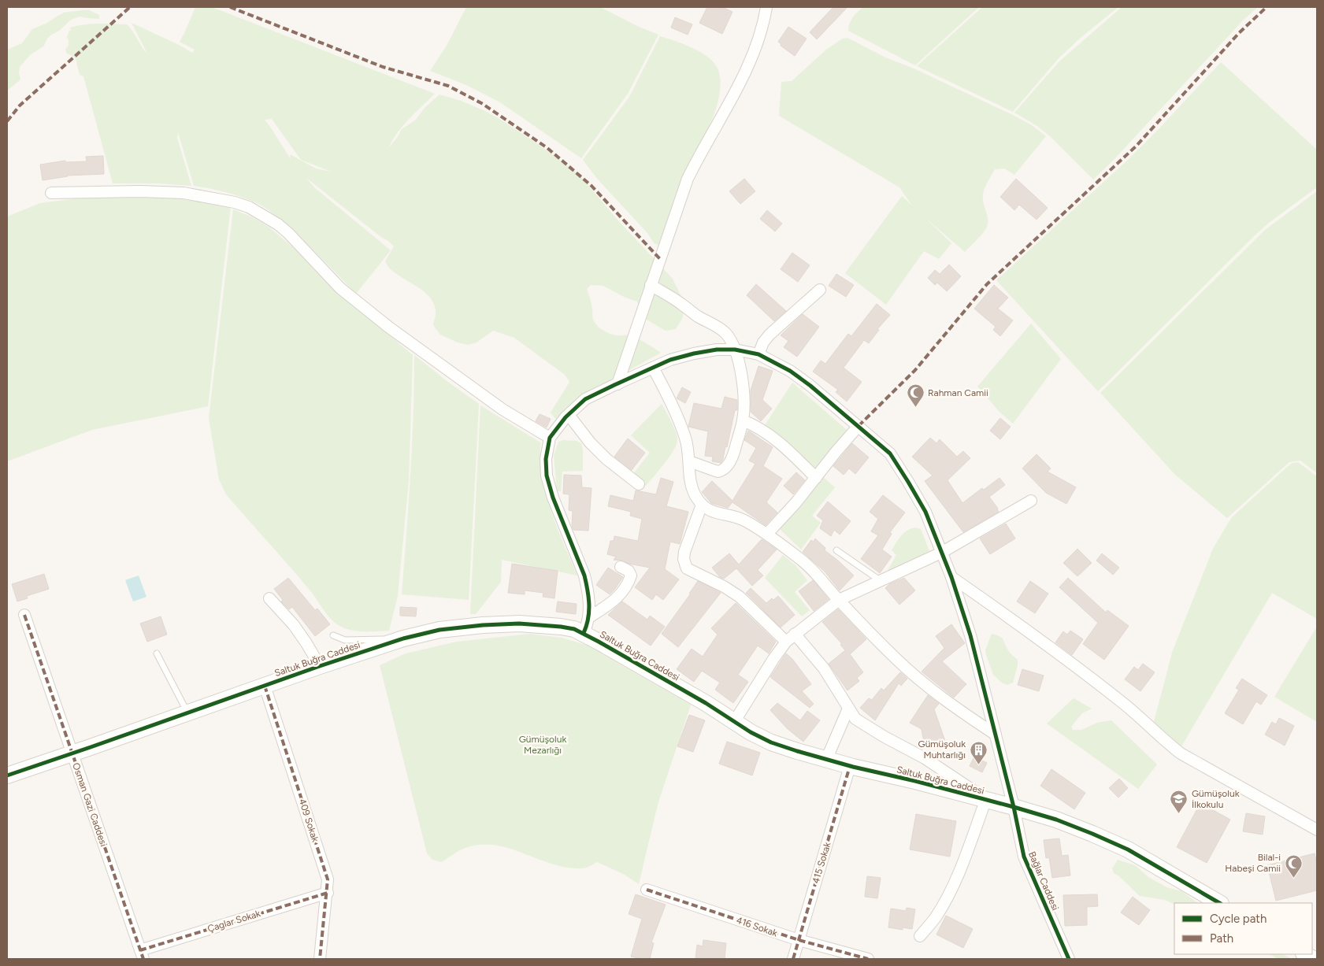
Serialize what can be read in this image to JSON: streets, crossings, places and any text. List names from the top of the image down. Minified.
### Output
{"streets":{"street":["Saltuk Buğra Caddesi","Osman Gazi Caddesi","409 Sokak","415 Sokak","Bağlar Caddesi","Çaglar Sokak","416 Sokak"]},"crossings":[["Saltuk Buğra Caddesi","Osman Gazi Caddesi"],["Saltuk Buğra Caddesi","409 Sokak"],["Saltuk Buğra Caddesi","415 Sokak"],["Saltuk Buğra Caddesi","Bağlar Caddesi"],["Osman Gazi Caddesi","Çaglar Sokak"],["409 Sokak","Çaglar Sokak"],["415 Sokak","416 Sokak"]],"parks":["Gümüşoluk Mezarlığı"],"places":{"mosque":["Rahman Camii","Bilal-i Habeşi Camii"],"building":["Gümüşoluk Muhtarlığı"],"school or university":["Gümüşoluk İlkokulu"]},"legend":["Cycle path","Path"]}
